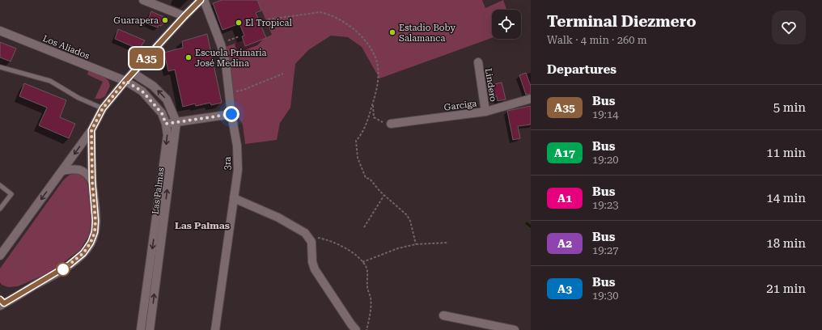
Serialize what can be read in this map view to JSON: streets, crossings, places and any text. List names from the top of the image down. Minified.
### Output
{"streets":{"street":["Los Aliados","Lindero","Garciga","3ra","Las Palmas"]},"crossings":[["Los Aliados","Las Palmas"],["Lindero","Garciga"]],"districts":["Las Palmas"],"places":["Guarapera","El Tropical","Estadio Boby Salamanca","Escuela Primaria José Medina"],"lines":["bus line A35"],"page":{"on_map":"A35","heading":[["Terminal Diezmero","Walk · 4 min · 260 m"],"Departures"],"list":[{"mark":"A35","name":"Bus","note":"19:14","value":"5 min"},{"mark":"A17","name":"Bus","note":"19:20","value":"11 min"},{"mark":"A1","name":"Bus","note":"19:23","value":"14 min"},{"mark":"A2","name":"Bus","note":"19:27","value":"18 min"},{"mark":"A3","name":"Bus","note":"19:30","value":"21 min"}]}}
